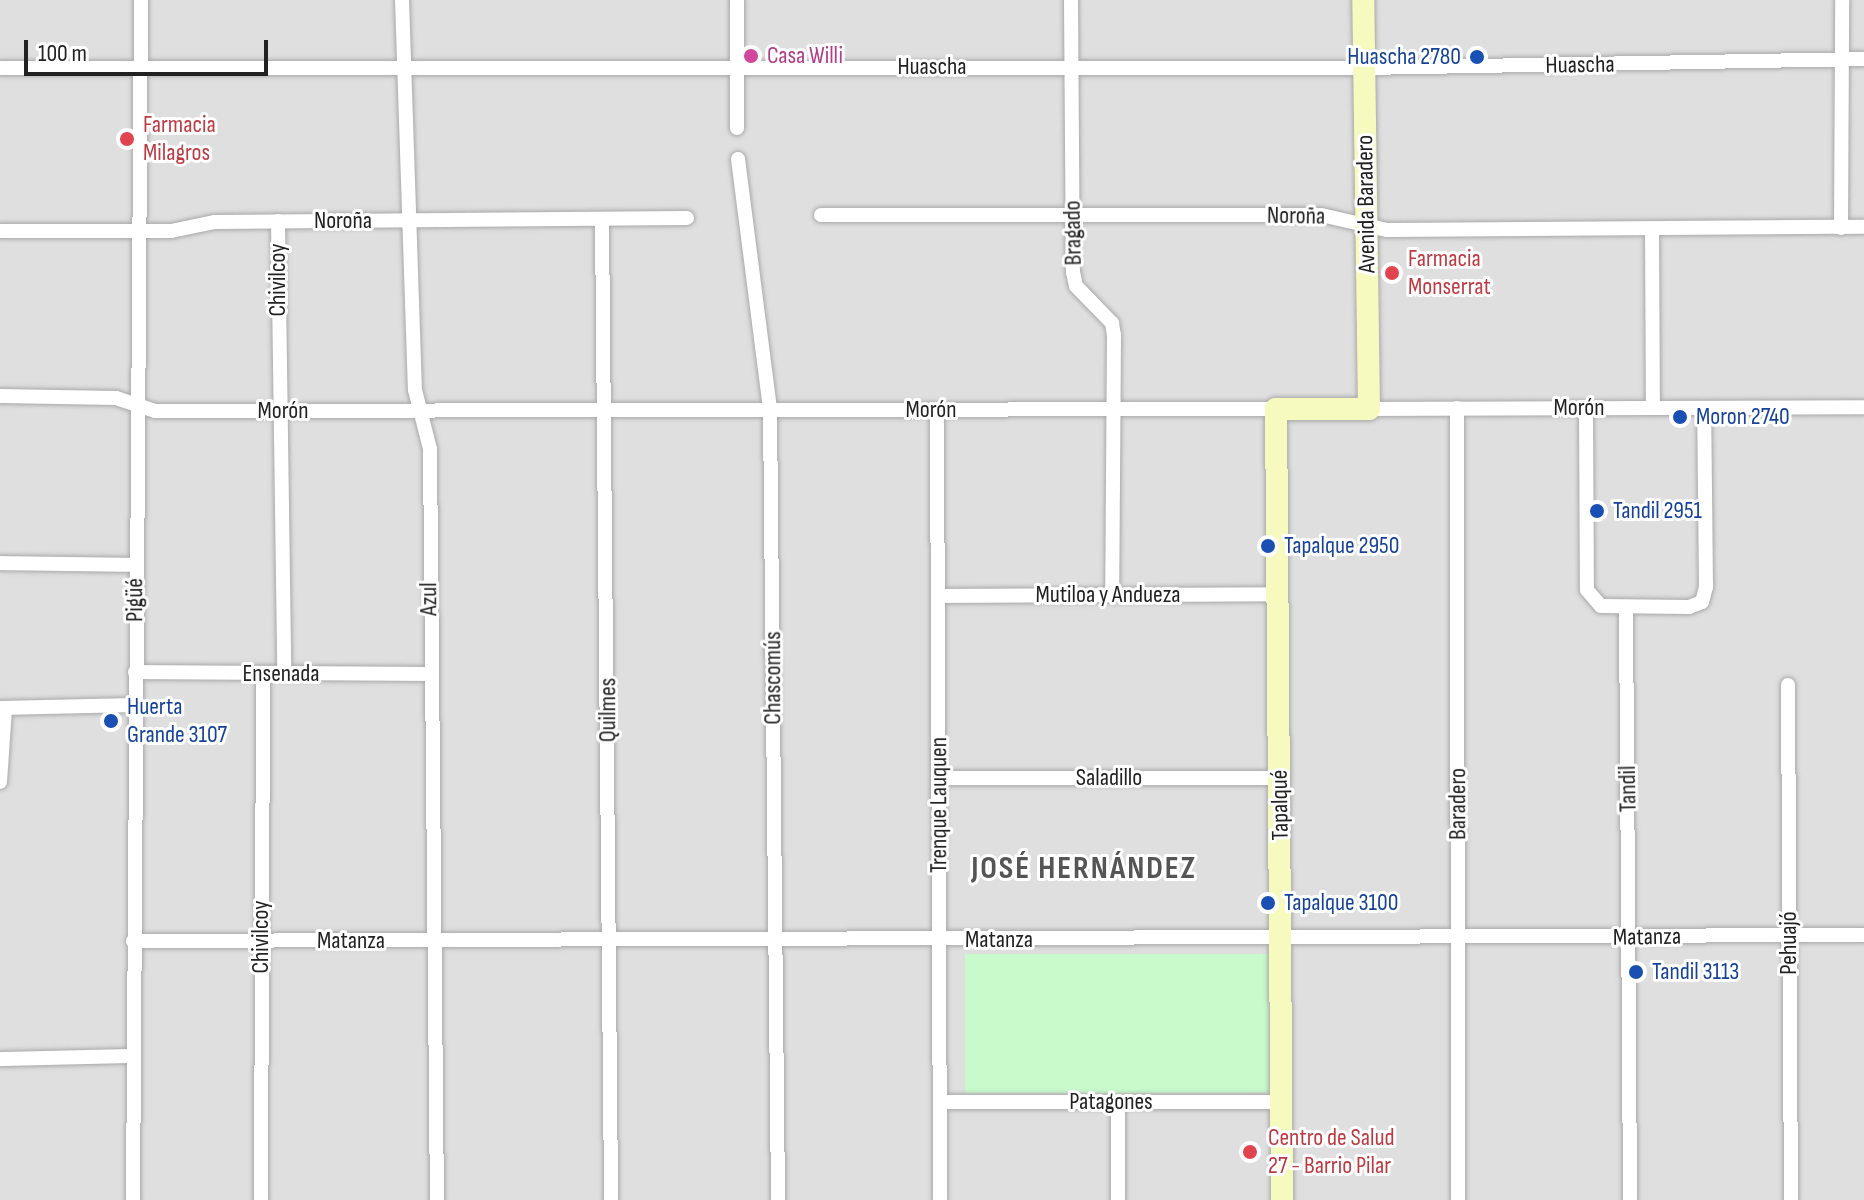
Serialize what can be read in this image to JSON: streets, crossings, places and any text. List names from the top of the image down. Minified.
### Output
{"streets":{"main road":["Avenida Baradero","Morón","Tapalqué"],"street":["Huascha","Noroña","Bragado","Chivilcoy","Mutiloa y Andueza","Azul","Pigüé","Ensenada","Chascomús","Quilmes","Saladillo","Tandil","Baradero","Trenque Lauquen","Matanza","Pehuajó","Patagones"]},"crossings":[["Huascha","Avenida Baradero"],["Huascha","Bragado"],["Huascha","Azul"],["Huascha","Pigüé"],["Avenida Baradero","Noroña"],["Avenida Baradero","Morón"],["Noroña","Bragado"],["Noroña","Chivilcoy"],["Noroña","Azul"],["Noroña","Pigüé"],["Noroña","Quilmes"],["Bragado","Morón"],["Bragado","Mutiloa y Andueza"],["Chivilcoy","Morón"],["Chivilcoy","Ensenada"],["Chivilcoy","Matanza"],["Morón","Azul"],["Morón","Pigüé"],["Morón","Chascomús"],["Morón","Quilmes"],["Morón","Baradero"],["Morón","Trenque Lauquen"],["Morón","Tapalqué"],["Mutiloa y Andueza","Trenque Lauquen"],["Mutiloa y Andueza","Tapalqué"],["Azul","Ensenada"],["Azul","Matanza"],["Pigüé","Ensenada"],["Pigüé","Matanza"],["Chascomús","Matanza"],["Quilmes","Matanza"],["Saladillo","Trenque Lauquen"],["Saladillo","Tapalqué"],["Tandil","Matanza"],["Baradero","Matanza"],["Trenque Lauquen","Matanza"],["Trenque Lauquen","Patagones"],["Tapalqué","Matanza"],["Tapalqué","Patagones"],["Matanza","Pehuajó"]],"districts":["JOSÉ HERNÁNDEZ"],"places":["Casa Willi","Huascha 2780","Farmacia Milagros","Farmacia Monserrat","Moron 2740","Tandil 2951","Tapalque 2950","Huerta Grande 3107","Tapalque 3100","Tandil 3113","Centro de Salud 27 - Barrio Pilar"],"scale_bar":"100 m"}
